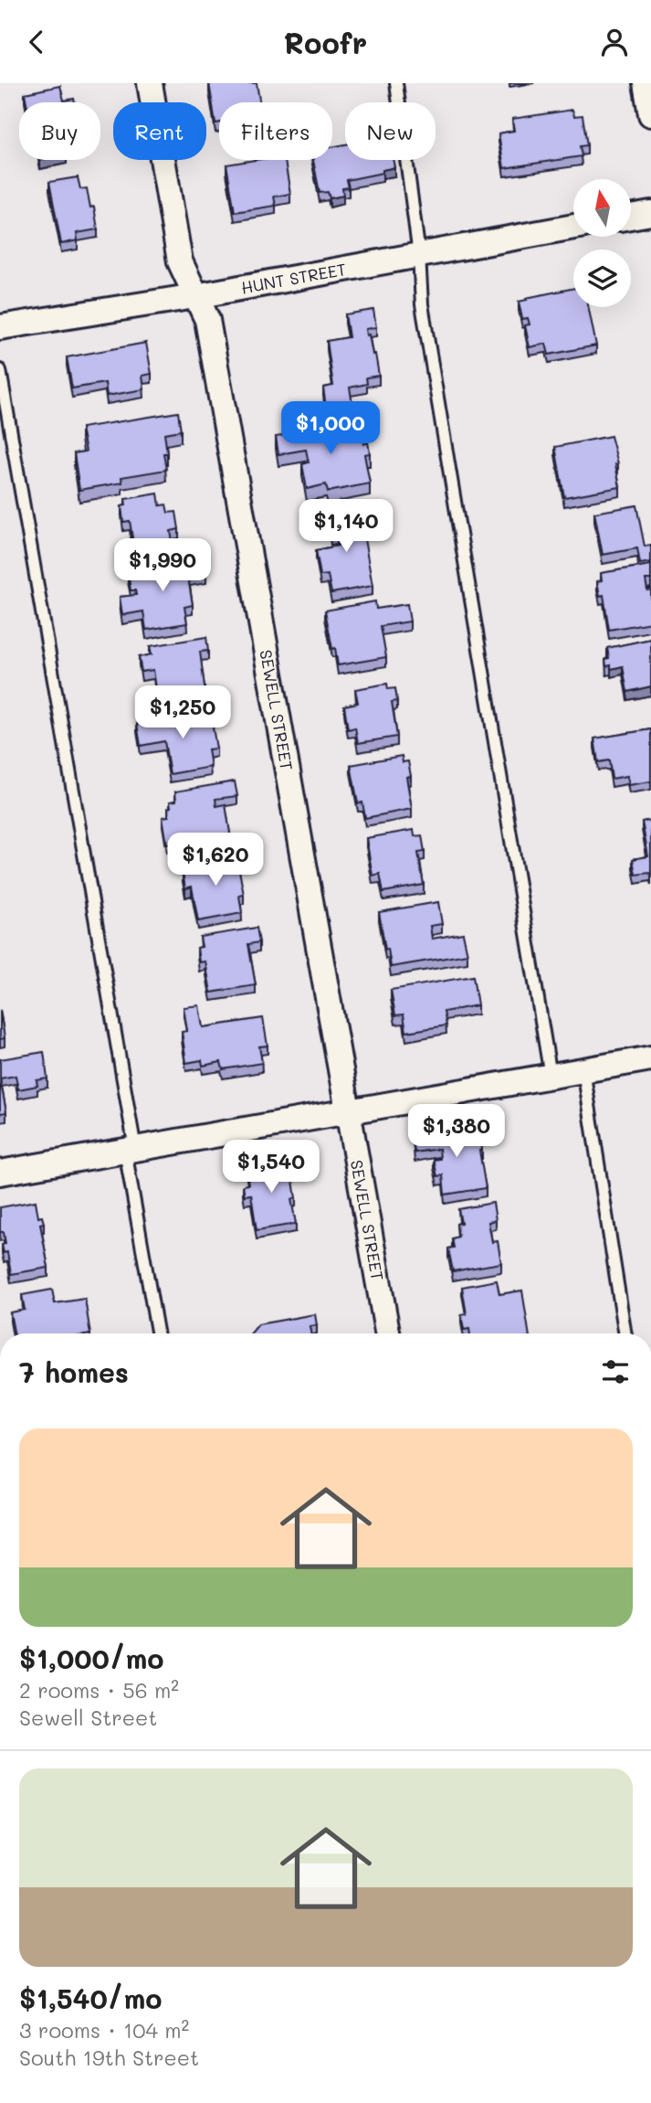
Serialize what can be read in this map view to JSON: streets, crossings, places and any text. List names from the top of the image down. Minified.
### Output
{"streets":{"street":["HUNT STREET","SEWELL STREET"]},"crossings":[["HUNT STREET","SEWELL STREET"]],"north":"top","page":{"header":"Roofr","chip":["Buy","Rent","Filters","New"],"price":["$1,000","$1,140","$1,990","$1,250","$1,620","$1,380","$1,540"],"heading":"7 homes","list":[{"name":"$1,000/mo","note":"2 rooms · 56 m² · Sewell Street"},{"name":"$1,540/mo","note":"3 rooms · 104 m² · South 19th Street"}]}}
